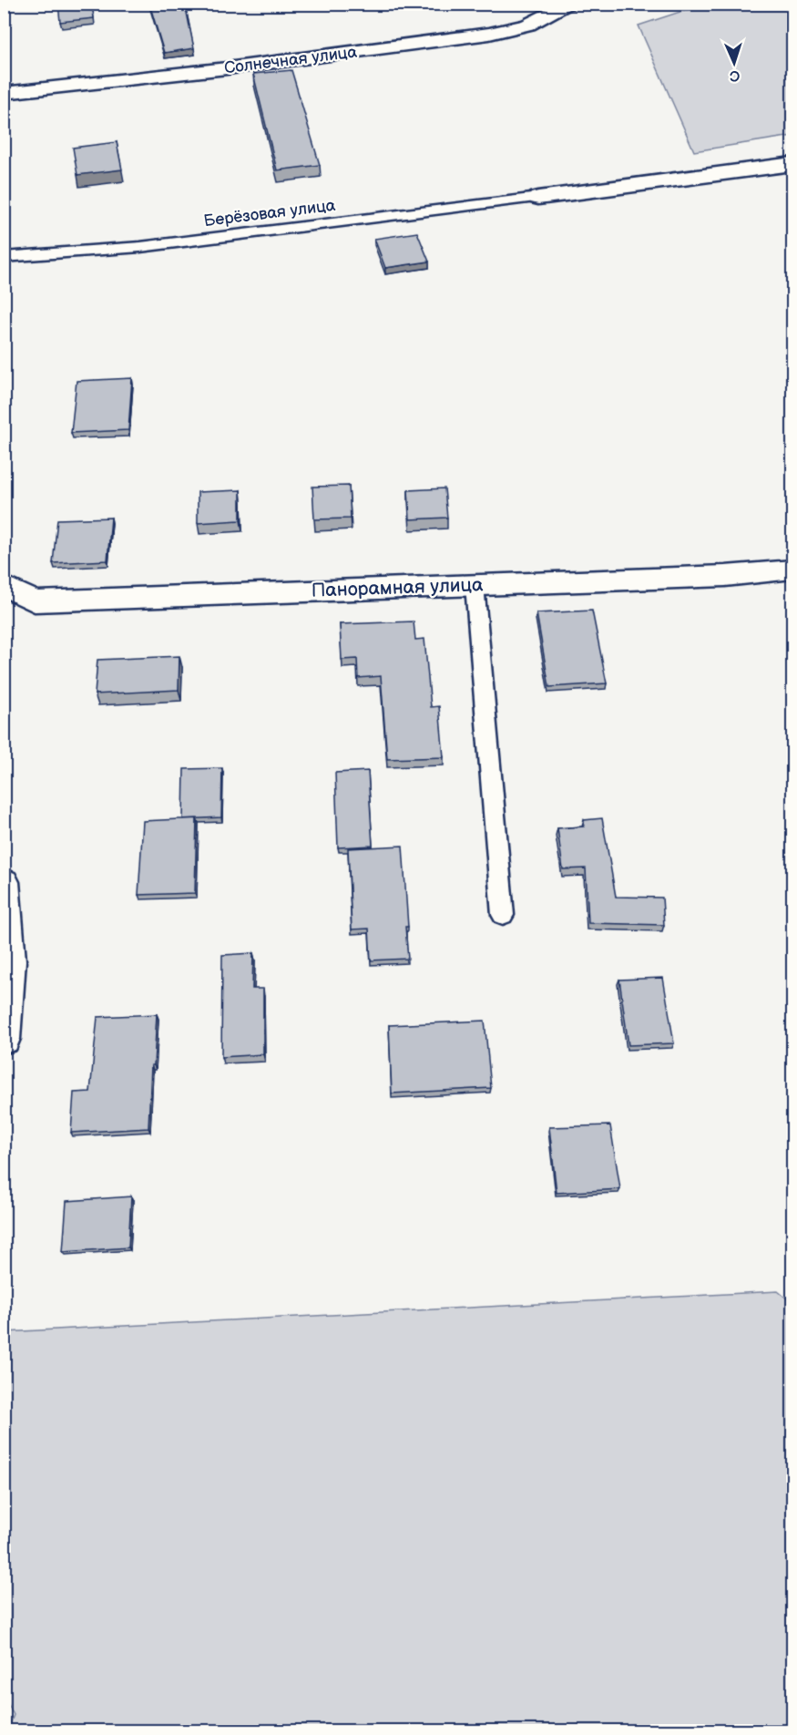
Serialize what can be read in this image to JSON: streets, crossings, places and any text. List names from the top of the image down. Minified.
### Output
{"streets":{"street":["Солнечная улица","Панорамная улица"],"lane":["Берёзовая улица"]},"north":"bottom"}
